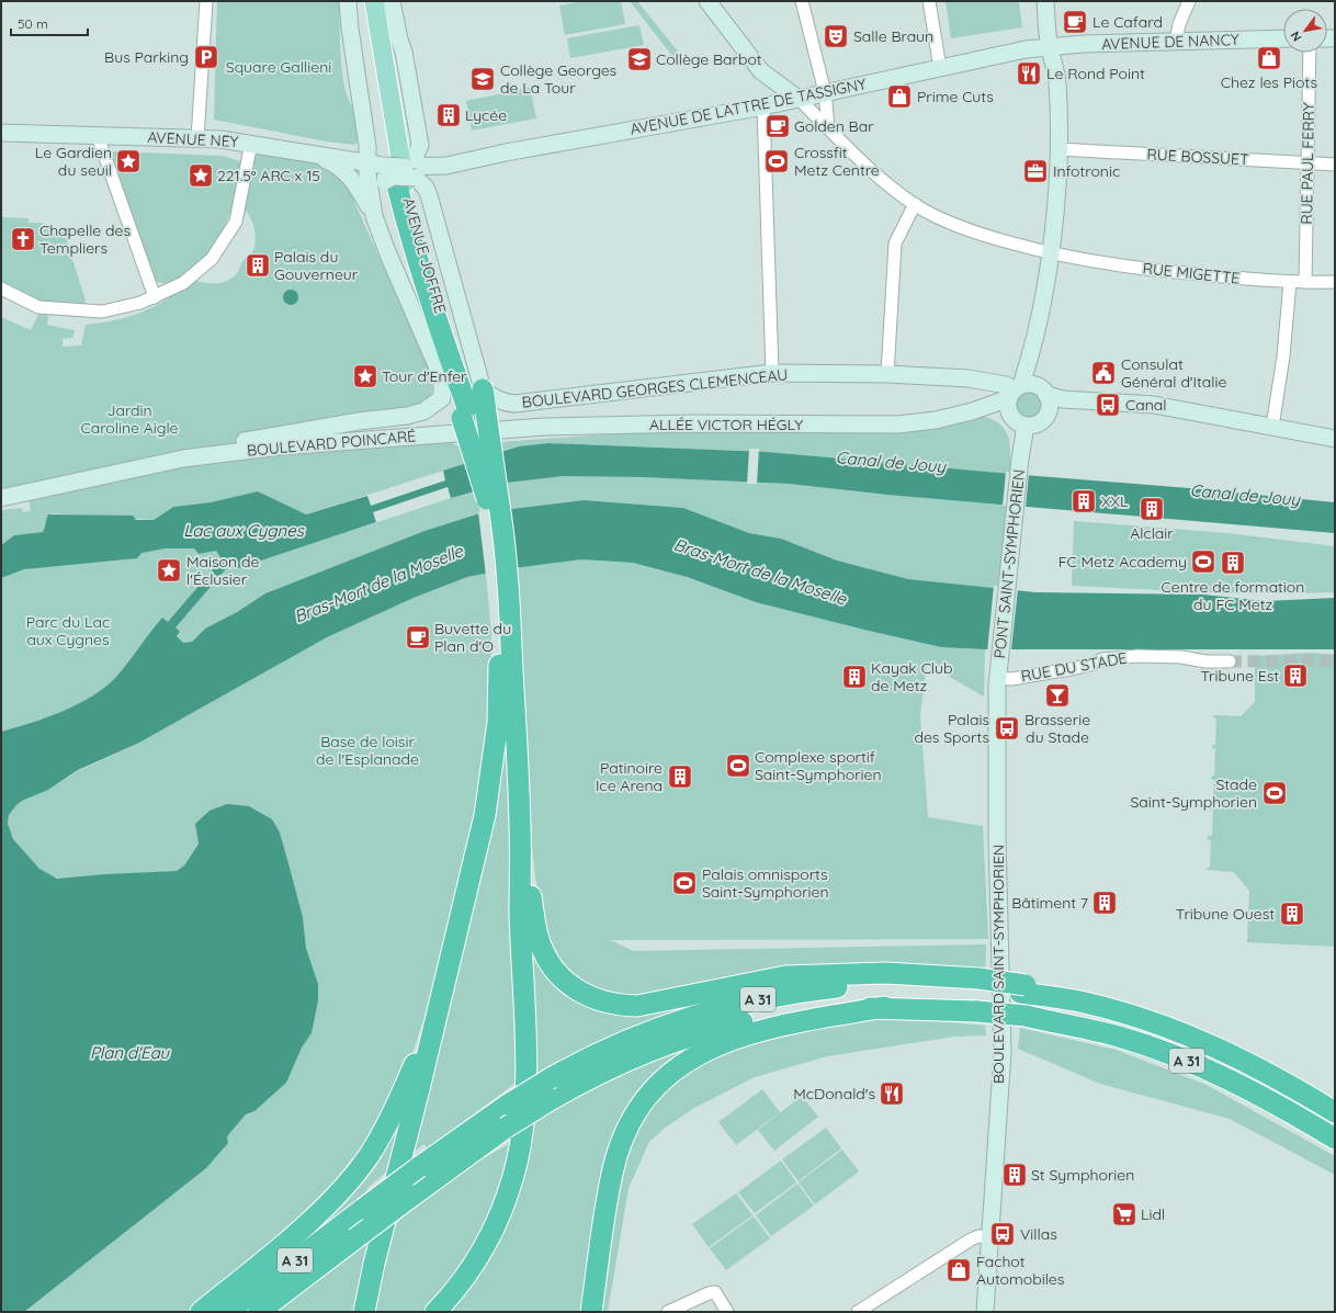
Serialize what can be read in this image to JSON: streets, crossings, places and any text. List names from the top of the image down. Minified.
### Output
{"streets":{"highway":["AVENUE JOFFRE","A 31"],"street":["AVENUE DE NANCY","AVENUE DE LATTRE DE TASSIGNY","AVENUE NEY","RUE BOSSUET","RUE PAUL FERRY","RUE MIGETTE","BOULEVARD GEORGES CLEMENCEAU","ALLÉE VICTOR HÉGLY","BOULEVARD POINCARÉ","PONT SAINT-SYMPHORIEN","RUE DU STADE","BOULEVARD SAINT-SYMPHORIEN"]},"crossings":[["AVENUE DE NANCY","AVENUE DE LATTRE DE TASSIGNY"],["AVENUE DE LATTRE DE TASSIGNY","AVENUE NEY"],["AVENUE DE LATTRE DE TASSIGNY","AVENUE JOFFRE"],["AVENUE DE LATTRE DE TASSIGNY","RUE MIGETTE"],["AVENUE NEY","AVENUE JOFFRE"],["RUE BOSSUET","RUE PAUL FERRY"],["RUE PAUL FERRY","RUE MIGETTE"],["AVENUE JOFFRE","BOULEVARD GEORGES CLEMENCEAU"],["AVENUE JOFFRE","ALLÉE VICTOR HÉGLY"],["AVENUE JOFFRE","BOULEVARD POINCARÉ"],["BOULEVARD GEORGES CLEMENCEAU","ALLÉE VICTOR HÉGLY"],["BOULEVARD GEORGES CLEMENCEAU","PONT SAINT-SYMPHORIEN"],["ALLÉE VICTOR HÉGLY","BOULEVARD POINCARÉ"],["ALLÉE VICTOR HÉGLY","PONT SAINT-SYMPHORIEN"],["PONT SAINT-SYMPHORIEN","RUE DU STADE"],["PONT SAINT-SYMPHORIEN","BOULEVARD SAINT-SYMPHORIEN"],["RUE DU STADE","BOULEVARD SAINT-SYMPHORIEN"]],"water":["Canal de Jouy","Lac aux Cygnes","Bras-Mort de la Moselle","Plan d'Eau"],"parks":["Square Gallieni","Jardin Caroline Aigle","Parc du Lac aux Cygnes","Base de loisir de l'Esplanade"],"places":{"cafe":["Le Cafard","Golden Bar","Buvette du Plan d'O"],"theatre":["Salle Braun"],"parking":["Bus Parking"],"shop":["Chez les Piots","Prime Cuts","Fachot Automobiles"],"school or university":["Collège Barbot","Collège Georges de La Tour"],"restaurant":["Le Rond Point","McDonald's"],"building":["Lycée","Palais du Gouverneur","XXL","Alclair","Centre de formation du FC Metz","Tribune Est","Kayak Club de Metz","Patinoire Ice Arena","Bâtiment 7","Tribune Ouest","St Symphorien"],"place":["Le Gardien du seuil","221.5° ARC x 15","Tour d'Enfer","Maison de l'Éclusier"],"sports":["Crossfit Metz Centre","FC Metz Academy","Complexe sportif Saint-Symphorien","Stade Saint-Symphorien","Palais omnisports Saint-Symphorien"],"office":["Infotronic"],"church":["Chapelle des Templiers"],"public building":["Consulat Général d'Italie"],"bus stop":["Canal","Palais des Sports","Villas"],"bar":["Brasserie du Stade"],"supermarket":["Lidl"]},"scale_bar":"50 m","north":"bottom left"}
